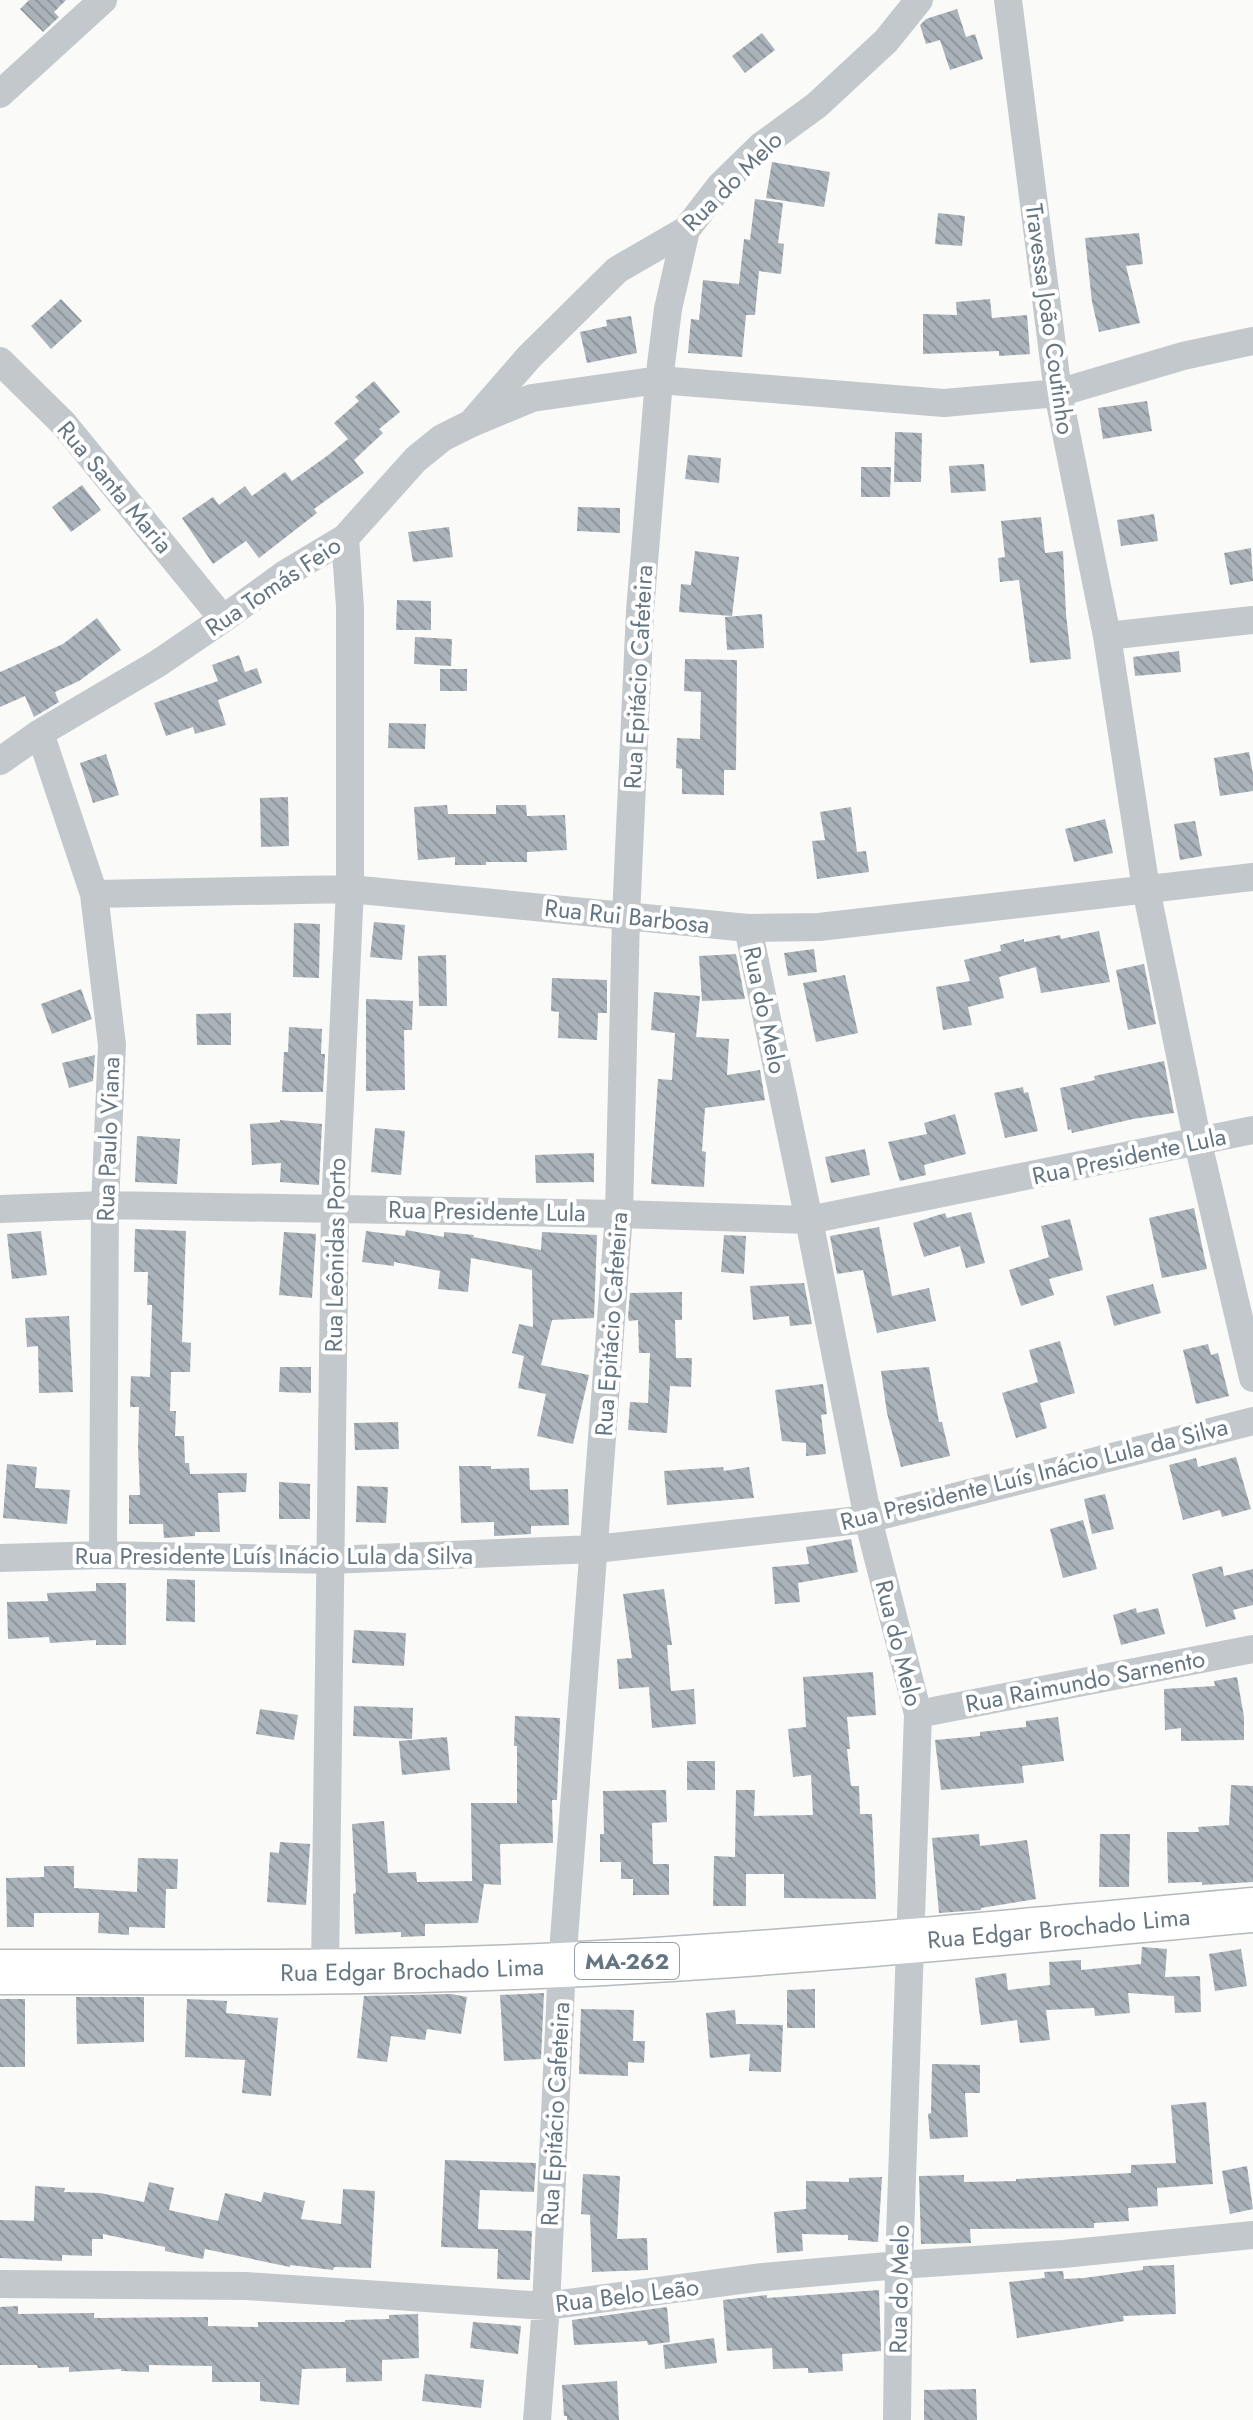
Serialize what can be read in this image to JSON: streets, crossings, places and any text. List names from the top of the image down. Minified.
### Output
{"streets":{"main road":["Rua Edgar Brochado Lima","MA-262"],"street":["Rua do Melo","Travessa João Coutinho","Rua Santa Maria","Rua Tomás Feio","Rua Epitácio Cafeteira","Rua Rui Barbosa","Rua Paulo Viana","Rua Presidente Lula","Rua Leônidas Porto","Rua Presidente Luís Inácio Lula da Silva","Rua Raimundo Sarnento","Rua Belo Leão"]},"crossings":[["Rua do Melo","Rua Tomás Feio"],["Rua do Melo","Rua Epitácio Cafeteira"],["Rua do Melo","Rua Rui Barbosa"],["Rua do Melo","Rua Presidente Lula"],["Rua do Melo","Rua Presidente Luís Inácio Lula da Silva"],["Rua do Melo","Rua Raimundo Sarnento"],["Rua do Melo","Rua Edgar Brochado Lima"],["Rua do Melo","Rua Belo Leão"],["Travessa João Coutinho","Rua Tomás Feio"],["Travessa João Coutinho","Rua Rui Barbosa"],["Travessa João Coutinho","Rua Presidente Lula"],["Rua Santa Maria","Rua Tomás Feio"],["Rua Tomás Feio","Rua Epitácio Cafeteira"],["Rua Tomás Feio","Rua Paulo Viana"],["Rua Tomás Feio","Rua Leônidas Porto"],["Rua Epitácio Cafeteira","Rua Rui Barbosa"],["Rua Epitácio Cafeteira","Rua Presidente Lula"],["Rua Epitácio Cafeteira","Rua Presidente Luís Inácio Lula da Silva"],["Rua Epitácio Cafeteira","Rua Edgar Brochado Lima"],["Rua Epitácio Cafeteira","Rua Belo Leão"],["Rua Rui Barbosa","Rua Paulo Viana"],["Rua Rui Barbosa","Rua Leônidas Porto"],["Rua Paulo Viana","Rua Presidente Lula"],["Rua Paulo Viana","Rua Presidente Luís Inácio Lula da Silva"],["Rua Presidente Lula","Rua Leônidas Porto"],["Rua Leônidas Porto","Rua Presidente Luís Inácio Lula da Silva"],["Rua Leônidas Porto","Rua Edgar Brochado Lima"]]}
